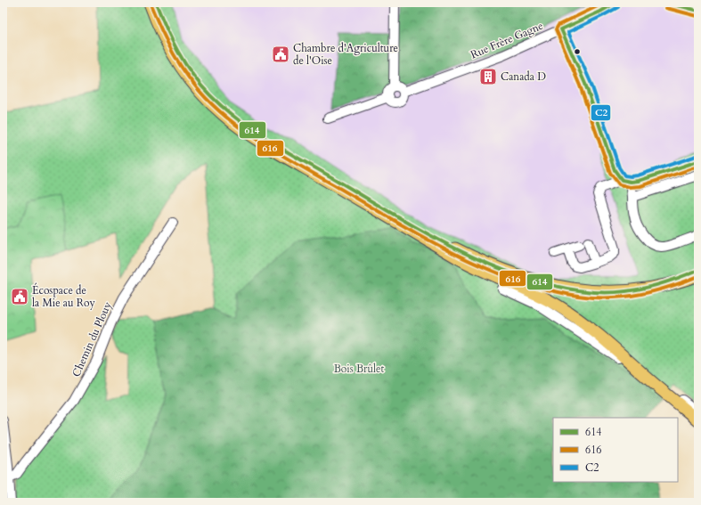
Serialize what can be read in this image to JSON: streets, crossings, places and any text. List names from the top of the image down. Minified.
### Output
{"streets":{"street":["Rue Frère Gagne","Chemin du Plouy"]},"parks":["Bois Brûlet"],"places":{"public building":["Chambre d'Agriculture de l'Oise","Écospace de la Mie au Roy"],"building":["Canada D"]},"lines":["transit line 614","transit line 616","transit line C2"],"legend":["614","616","C2"]}
